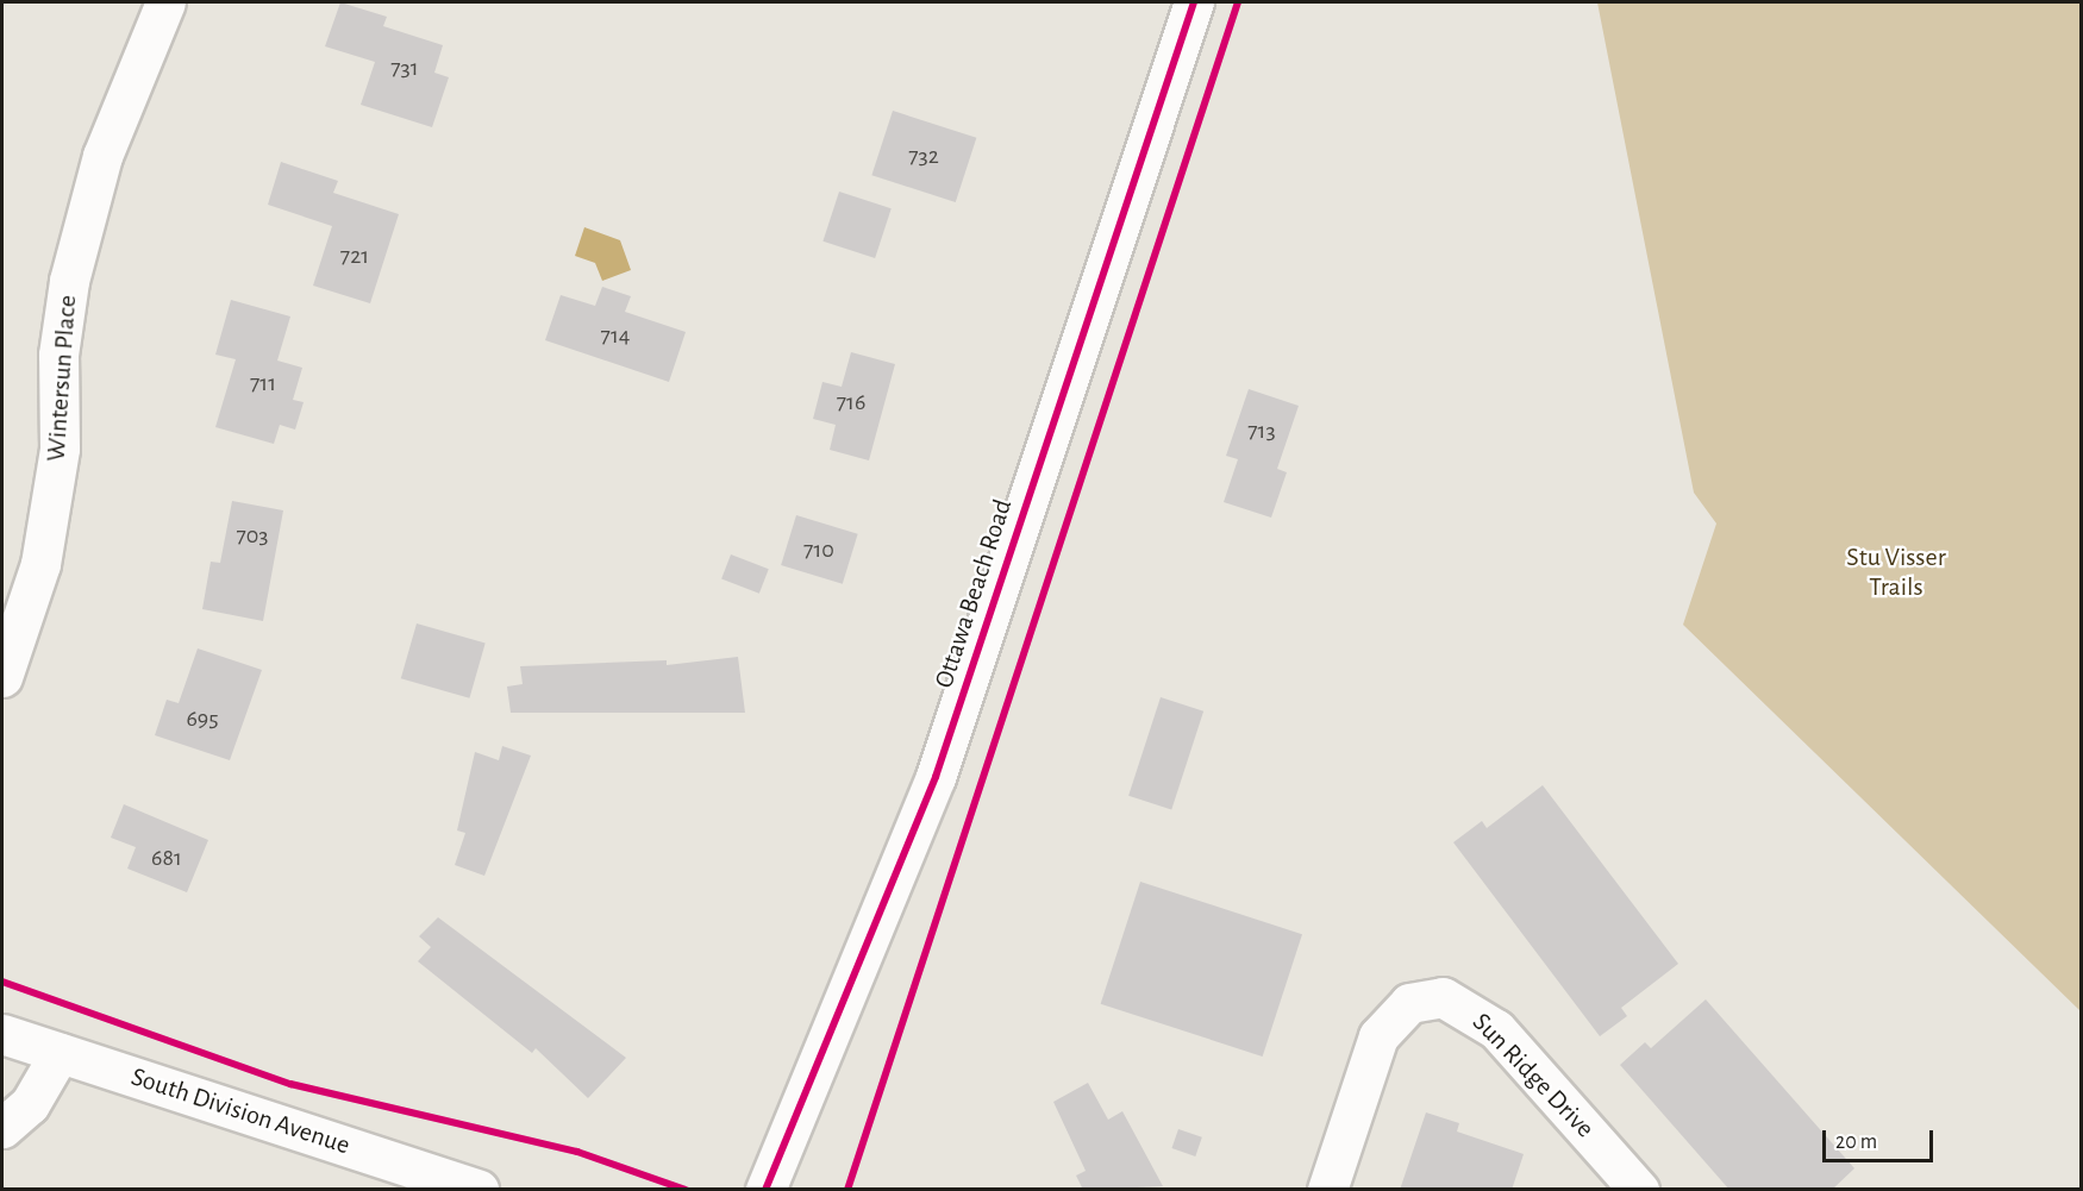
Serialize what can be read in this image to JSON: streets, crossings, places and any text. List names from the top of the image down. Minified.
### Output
{"streets":{"street":["Wintersun Place","Ottawa Beach Road","Sun Ridge Drive","South Division Avenue"]},"parks":["Stu Visser Trails"],"house_numbers":["731","732","721","714","711","716","713","703","710","695","681"],"scale_bar":"20 m"}
